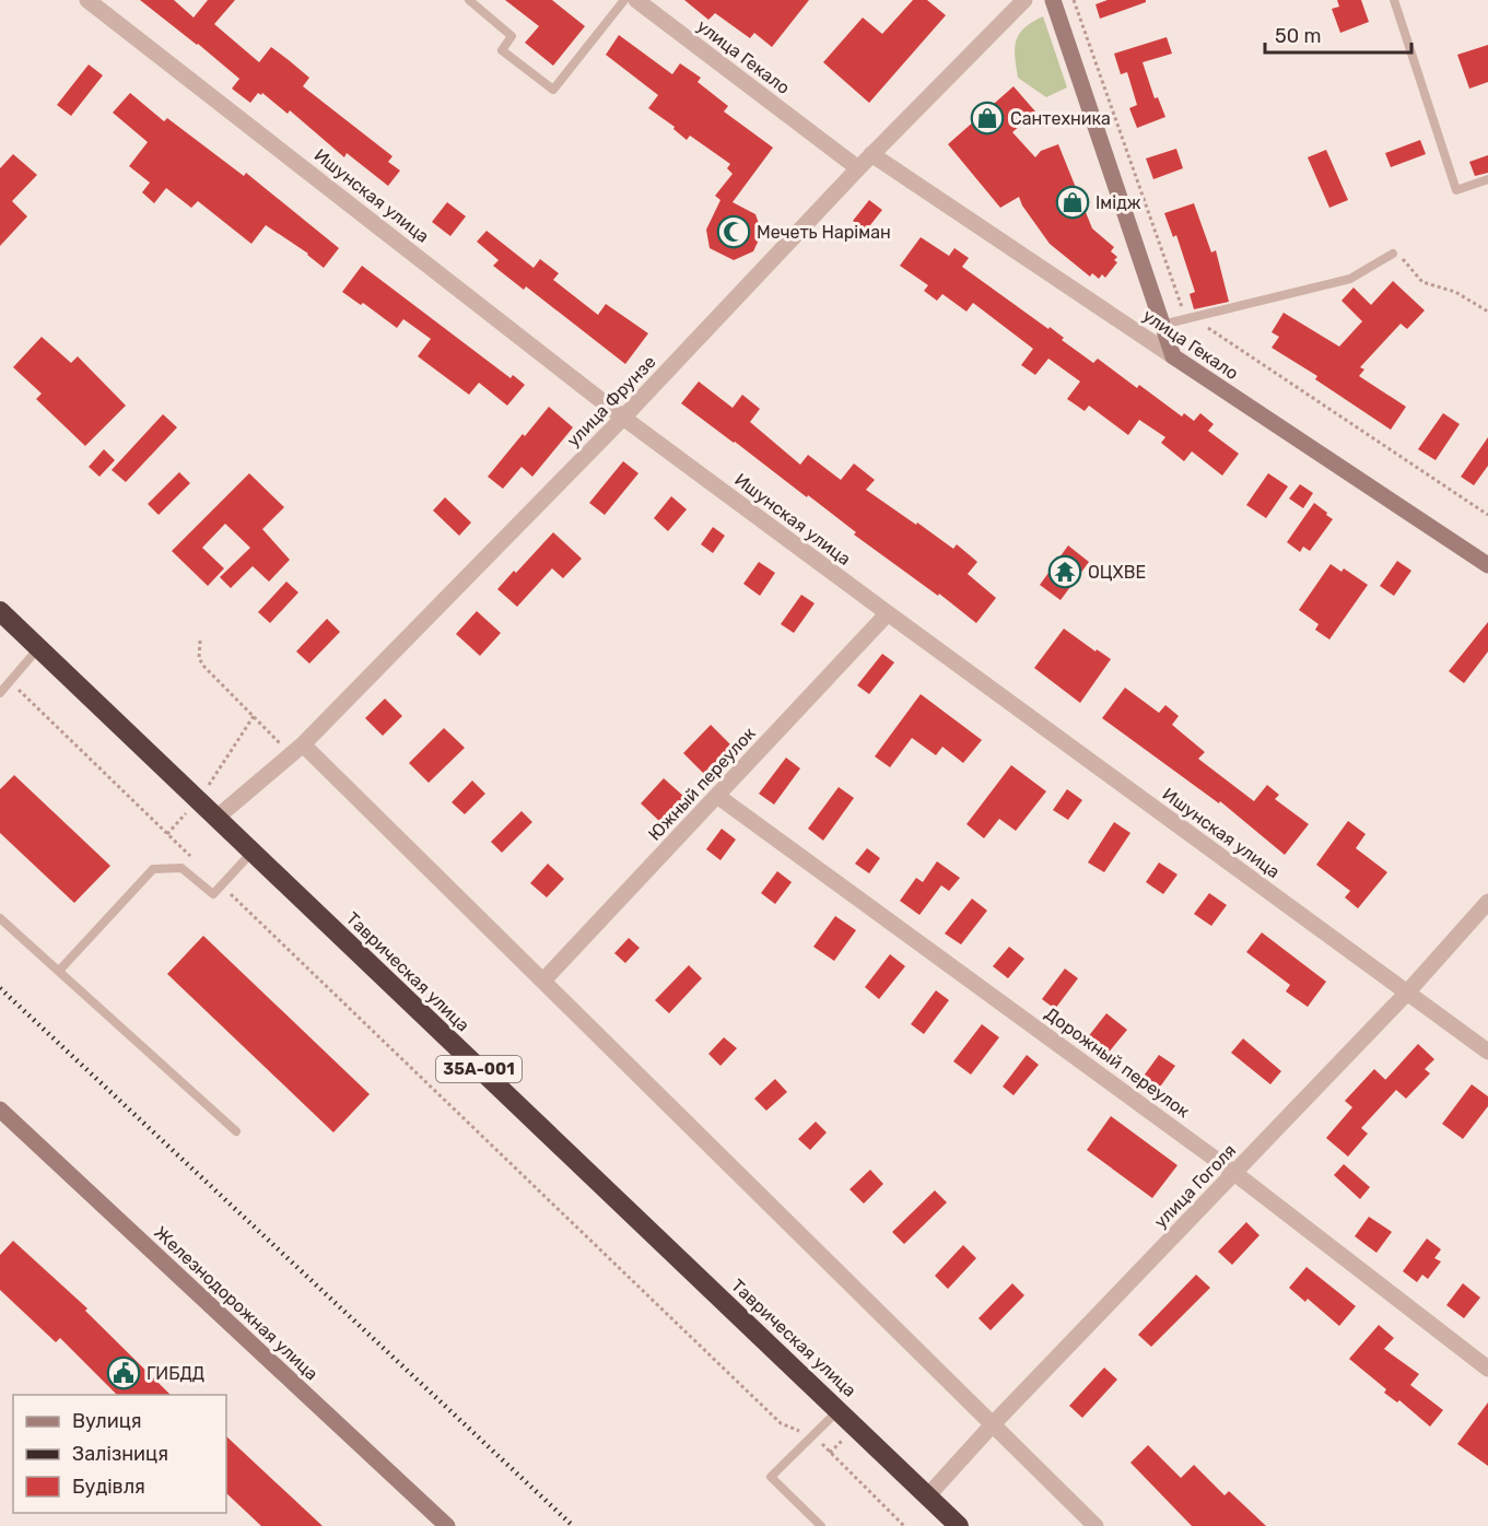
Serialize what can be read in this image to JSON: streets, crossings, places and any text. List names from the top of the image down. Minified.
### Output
{"streets":{"highway":["Таврическая улица","35А-001"],"main road":["улица Гекало","Железнодорожная улица"],"street":["Ишунская улица","улица Фрунзе","Южный переулок","Дорожный переулок","улица Гоголя"]},"crossings":[["улица Гекало","улица Фрунзе"],["Ишунская улица","улица Фрунзе"],["Ишунская улица","Южный переулок"],["Ишунская улица","улица Гоголя"],["улица Фрунзе","Таврическая улица"],["Южный переулок","Дорожный переулок"],["Таврическая улица","улица Гоголя"],["Дорожный переулок","улица Гоголя"]],"places":{"shop":["Сантехника","Імідж"],"mosque":["Мечеть Наріман"],"temple":["ОЦХВЕ"],"public building":["ГИБДД"]},"legend":["Вулиця","Залізниця","Будівля"],"scale_bar":"50 m"}
